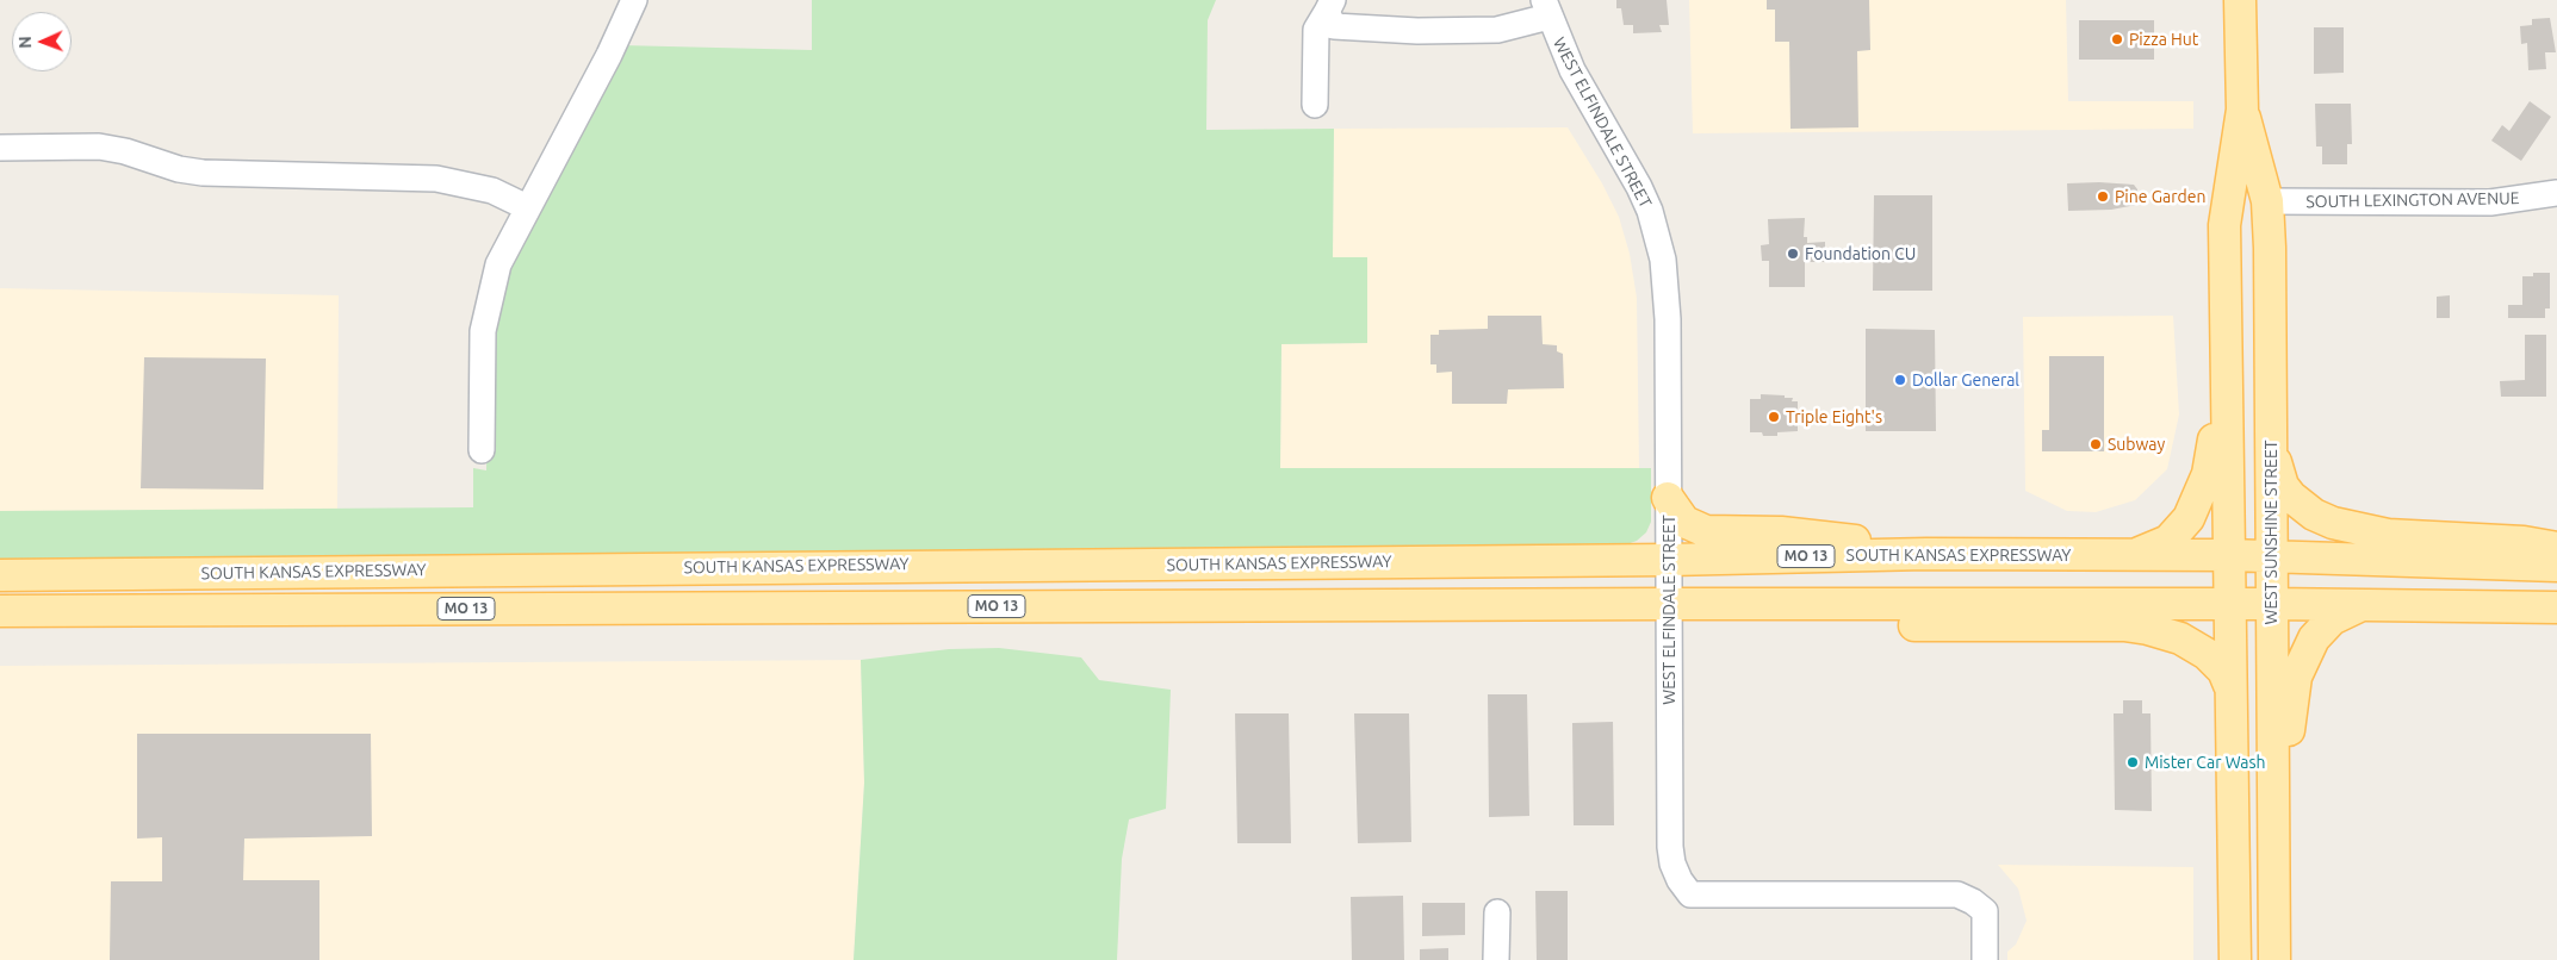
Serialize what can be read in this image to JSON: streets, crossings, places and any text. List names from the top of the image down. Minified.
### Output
{"streets":{"main road":["WEST SUNSHINE STREET","SOUTH KANSAS EXPRESSWAY","MO 13"],"street":["WEST ELFINDALE STREET","SOUTH LEXINGTON AVENUE"]},"crossings":[["WEST ELFINDALE STREET","SOUTH KANSAS EXPRESSWAY"],["WEST ELFINDALE STREET","MO 13"],["SOUTH LEXINGTON AVENUE","WEST SUNSHINE STREET"],["WEST SUNSHINE STREET","SOUTH KANSAS EXPRESSWAY"],["WEST SUNSHINE STREET","MO 13"]],"places":["Pizza Hut","Pine Garden","Foundation CU","Dollar General","Triple Eight's","Subway","Mister Car Wash"],"north":"left"}
